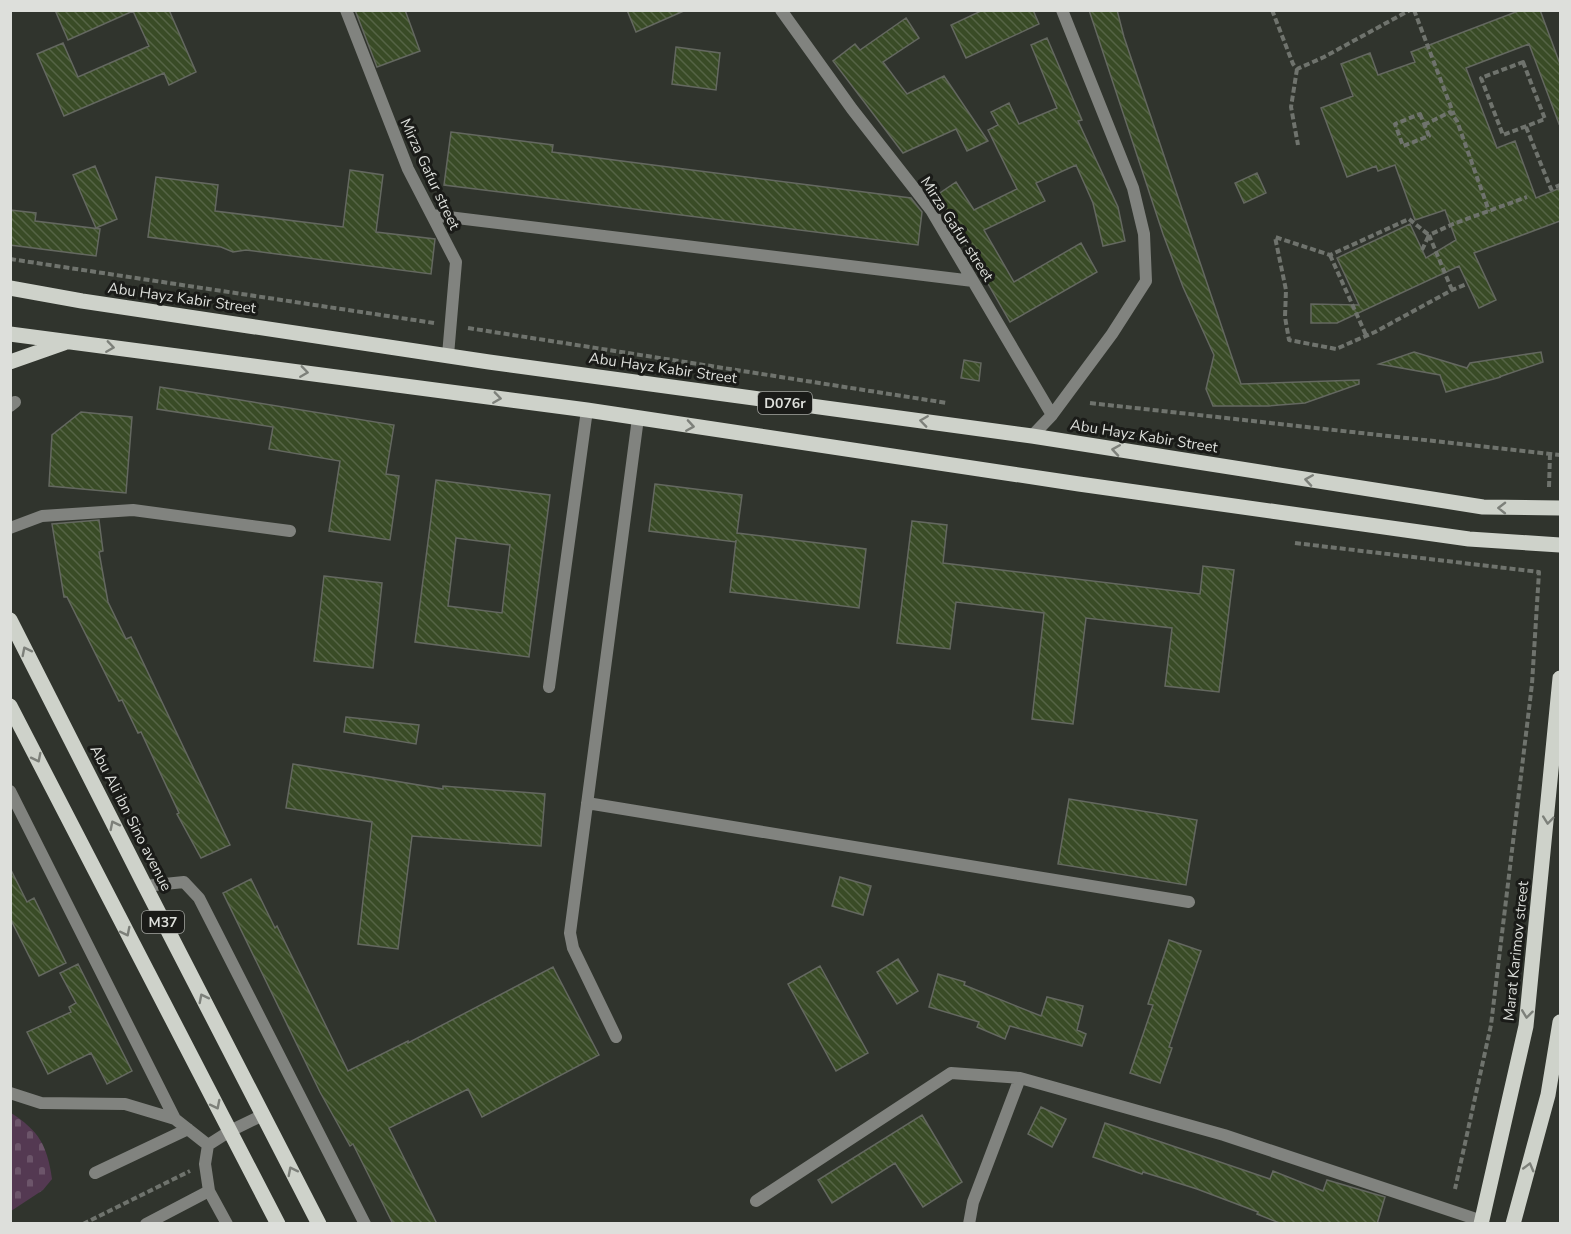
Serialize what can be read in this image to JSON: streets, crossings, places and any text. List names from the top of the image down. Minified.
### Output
{"streets":{"main road":["Abu Hayz Kabir Street","D076r","Abu Ali ibn Sino avenue","M37","Marat Karimov street"],"street":["Mirza Gafur street"]},"crossings":[["Mirza Gafur street","Abu Hayz Kabir Street"]]}
